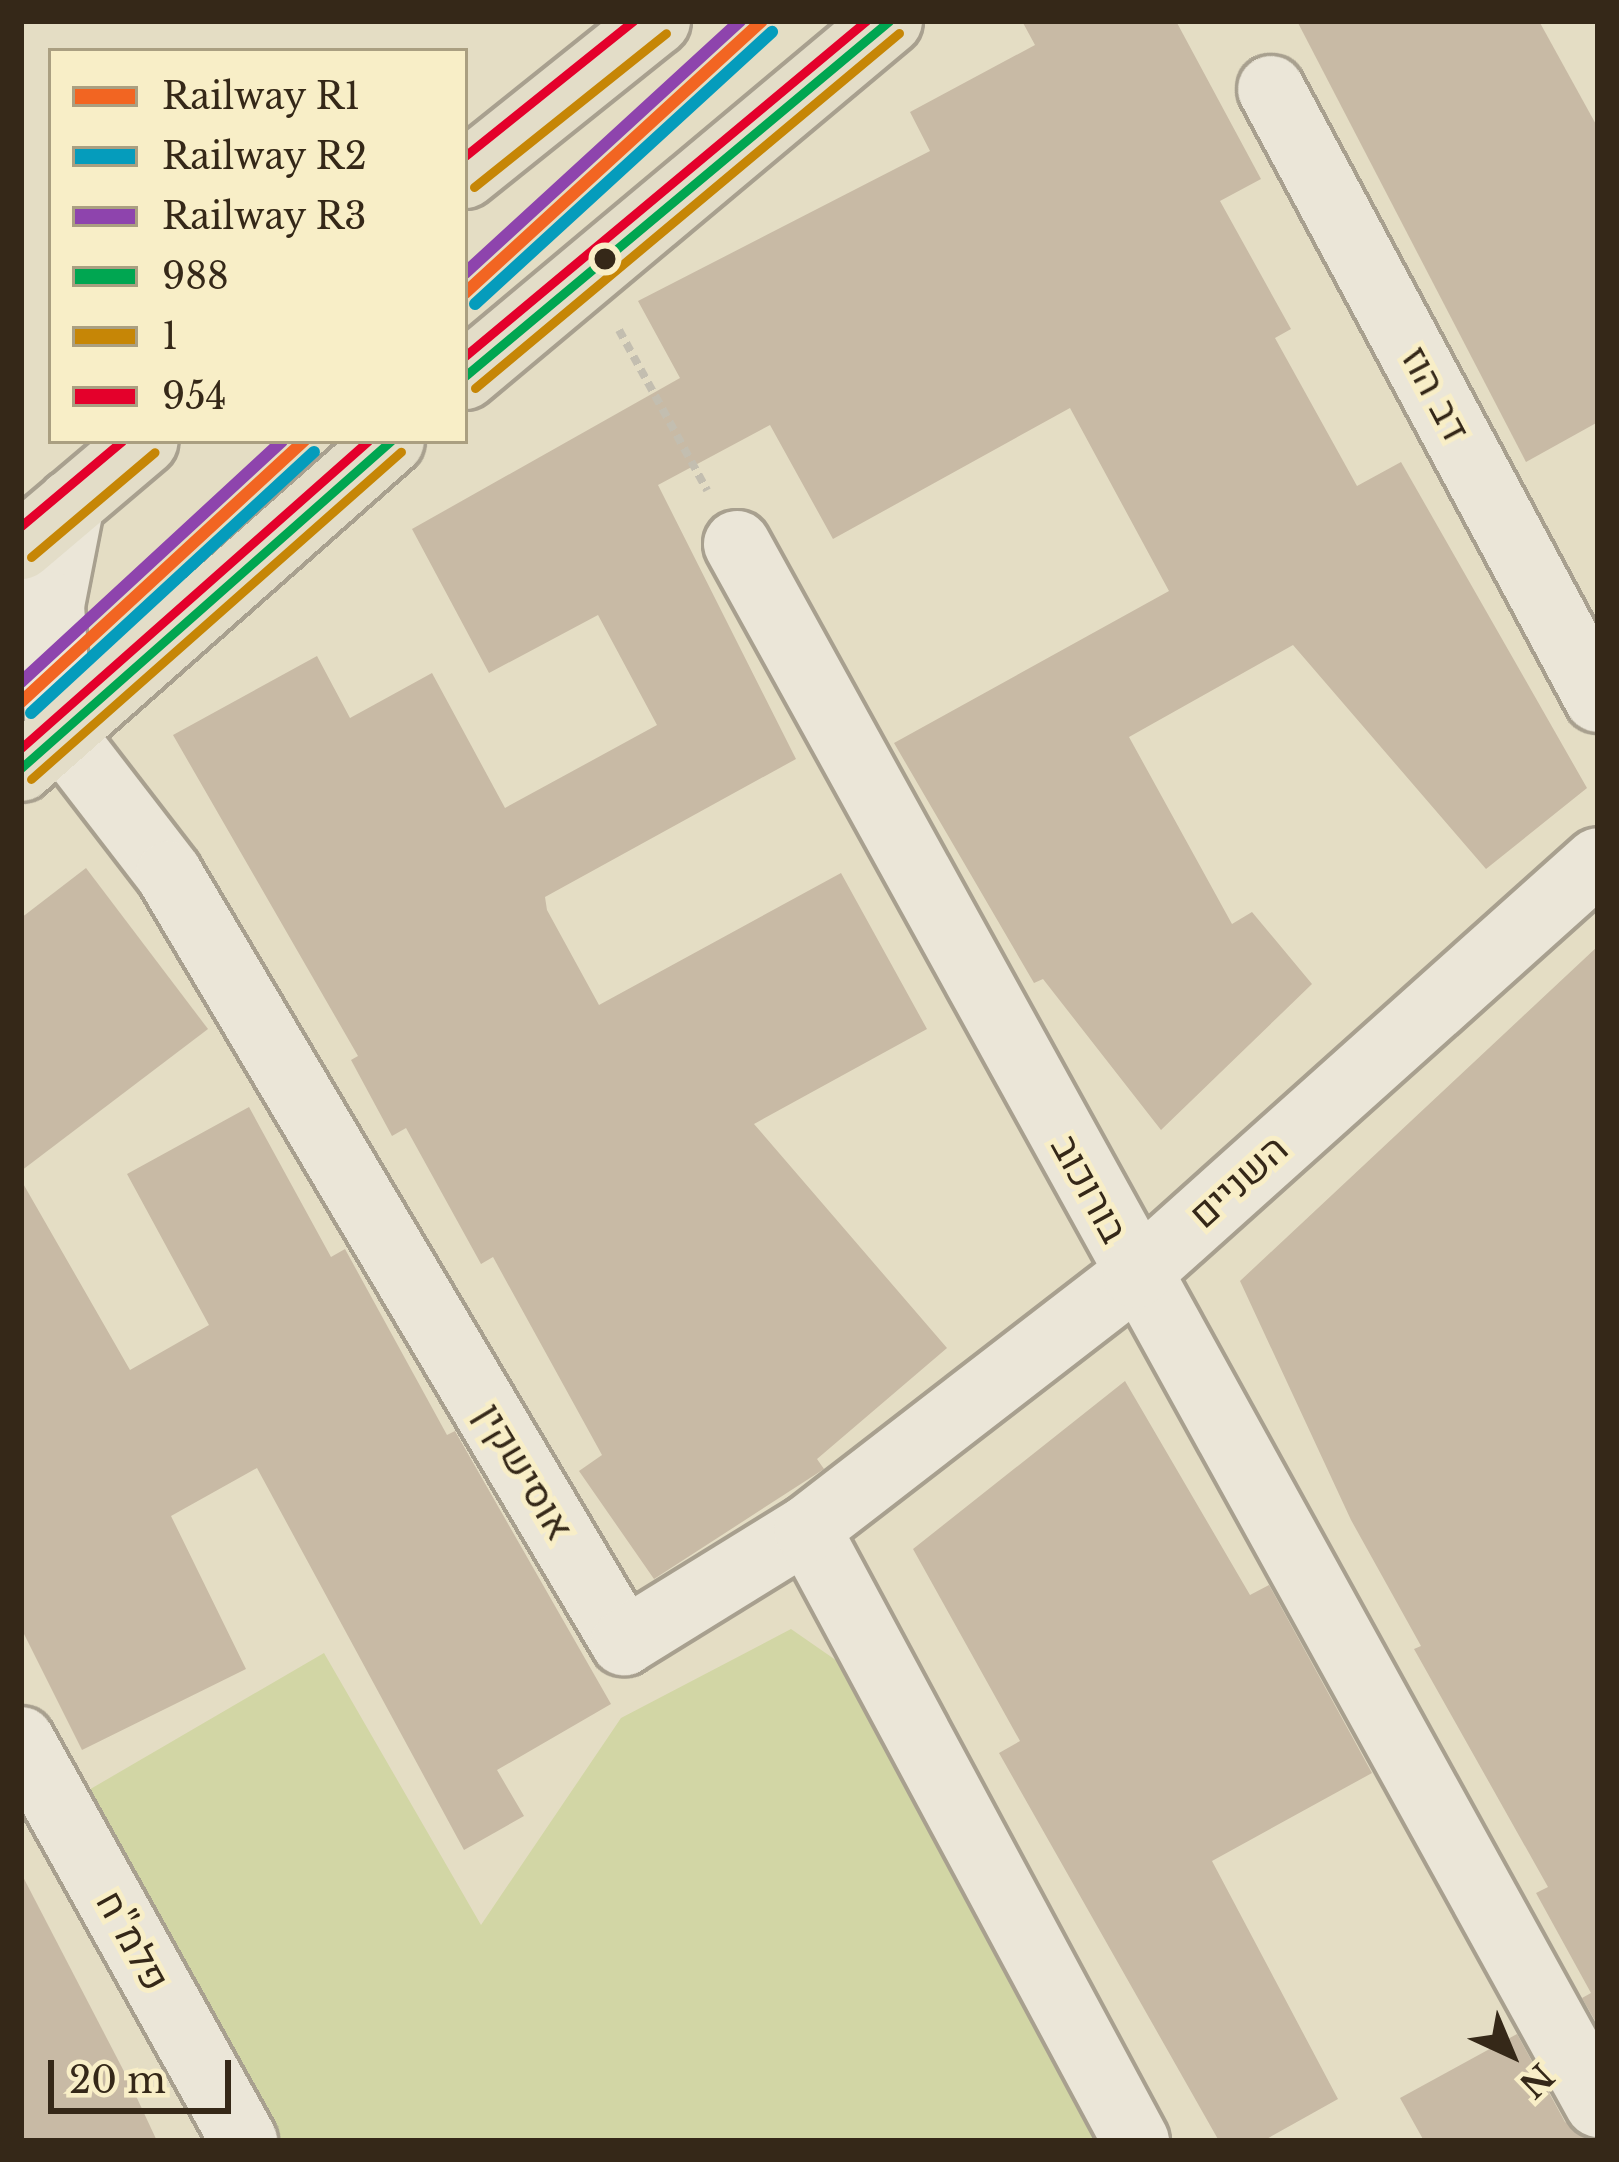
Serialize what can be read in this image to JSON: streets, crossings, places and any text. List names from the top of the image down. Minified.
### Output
{"streets":{"street":["דב הוז","השניים","בורוכוב","אוסישקין","פלמ\"ח"]},"crossings":[["השניים","בורוכוב"],["השניים","אוסישקין"]],"lines":["rail line R1","rail line R3","transit line 988","transit line 954","rail line R2","transit line 1"],"legend":["Railway R1","Railway R2","Railway R3","988","1","954"],"scale_bar":"20 m","north":"bottom right"}
